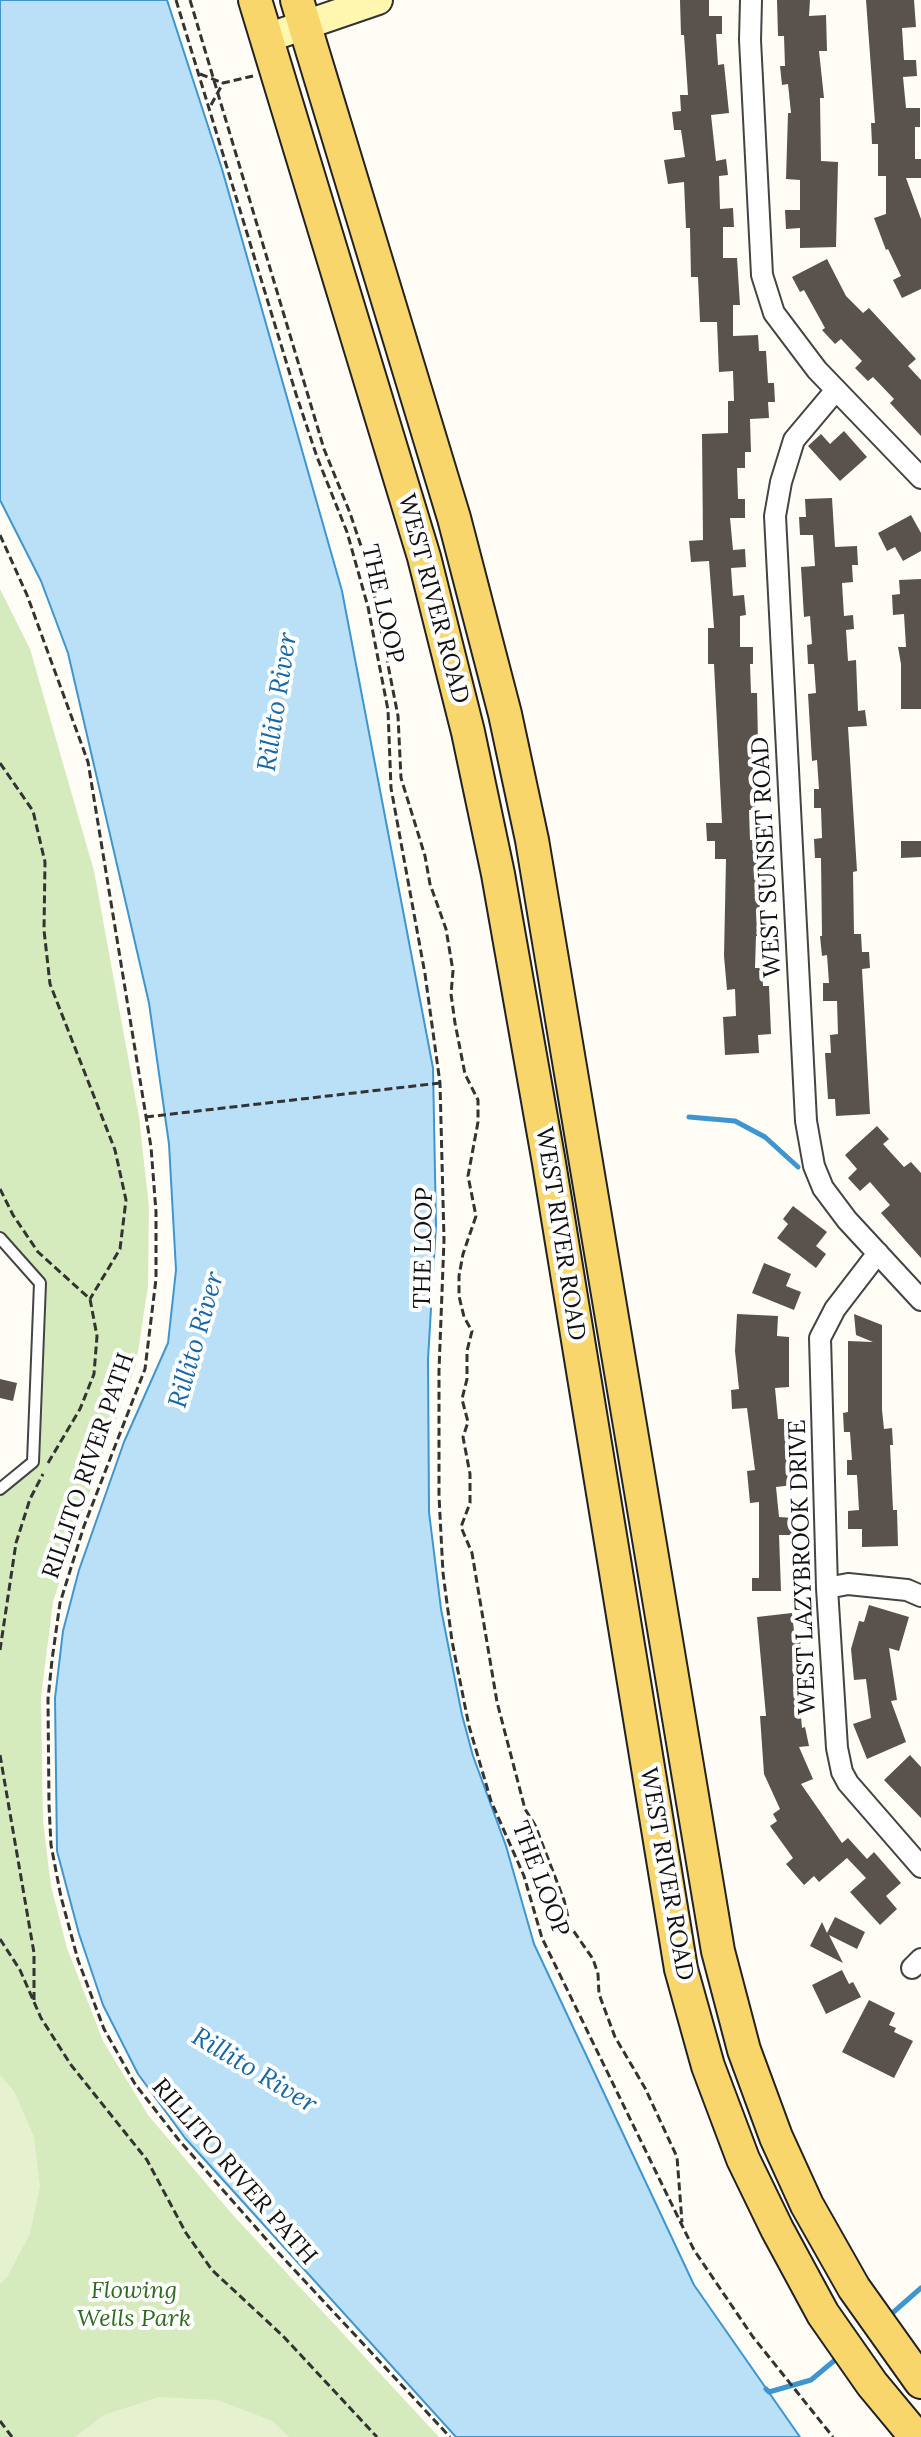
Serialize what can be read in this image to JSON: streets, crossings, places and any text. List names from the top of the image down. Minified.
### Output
{"streets":{"main road":["WEST RIVER ROAD"],"street":["WEST SUNSET ROAD","WEST LAZYBROOK DRIVE"],"path":["THE LOOP","RILLITO RIVER PATH"]},"crossings":[["WEST SUNSET ROAD","WEST LAZYBROOK DRIVE"]],"water":["Rillito River"],"parks":["Flowing Wells Park"]}
